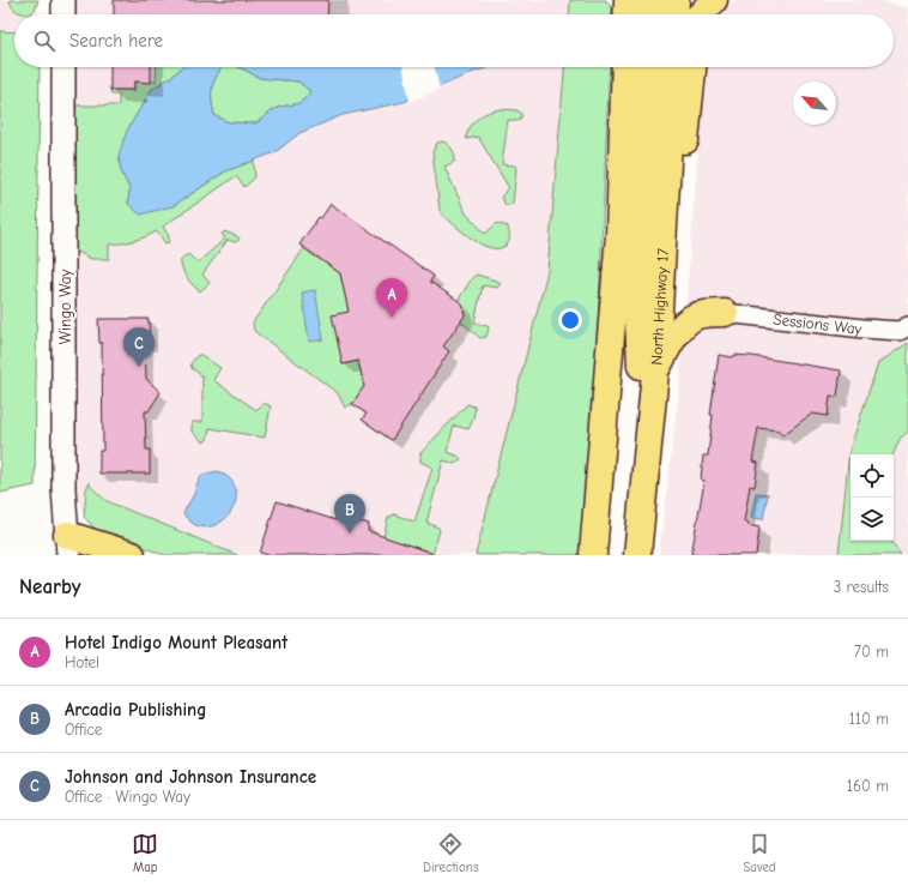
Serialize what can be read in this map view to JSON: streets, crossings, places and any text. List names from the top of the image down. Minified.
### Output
{"streets":{"highway":["North Highway 17"],"street":["Wingo Way","Sessions Way"]},"north":"top left","page":{"search":"Search here","pins":["A","C","B"],"heading":["Nearby","3 results"],"list":[{"mark":"A","name":"Hotel Indigo Mount Pleasant","note":"Hotel","value":"70 m"},{"mark":"B","name":"Arcadia Publishing","note":"Office","value":"110 m"},{"mark":"C","name":"Johnson and Johnson Insurance","note":"Office · Wingo Way","value":"160 m"}],"nav":["Map","Directions","Saved"]}}
